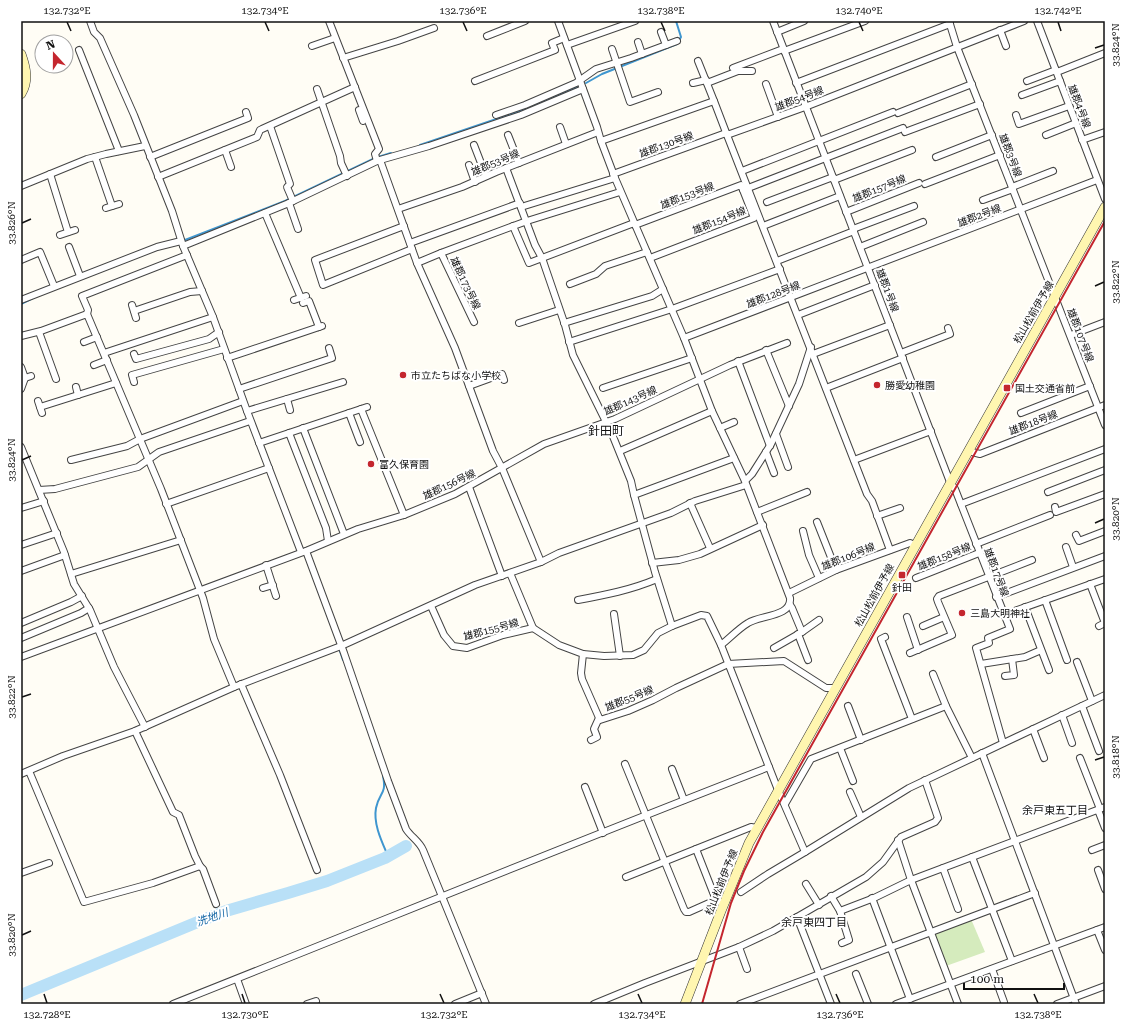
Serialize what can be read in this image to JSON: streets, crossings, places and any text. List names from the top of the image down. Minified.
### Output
{"streets":{"main road":["松山松前伊予線"],"street":["雄郡54号線","雄郡4号線","雄郡130号線","雄郡3号線","雄郡53号線","雄郡157号線","雄郡153号線","雄郡2号線","雄郡154号線","雄郡173号線","雄郡1号線","雄郡128号線","雄郡107号線","雄郡143号線","雄郡18号線","雄郡156号線","雄郡106号線","雄郡158号線","雄郡17号線","雄郡155号線","雄郡55号線"]},"crossings":[["雄郡54号線","雄郡130号線"],["雄郡54号線","雄郡3号線"],["雄郡54号線","雄郡1号線"],["雄郡4号線","雄郡2号線"],["雄郡3号線","雄郡157号線"],["雄郡3号線","雄郡2号線"],["雄郡3号線","松山松前伊予線"],["雄郡3号線","雄郡107号線"],["雄郡157号線","雄郡1号線"],["雄郡153号線","雄郡154号線"],["雄郡2号線","雄郡1号線"],["雄郡2号線","雄郡128号線"],["雄郡1号線","雄郡128号線"],["雄郡1号線","松山松前伊予線"],["雄郡1号線","雄郡17号線"],["松山松前伊予線","雄郡107号線"],["松山松前伊予線","雄郡18号線"],["松山松前伊予線","雄郡106号線"],["松山松前伊予線","雄郡17号線"],["松山松前伊予線","雄郡55号線"],["雄郡107号線","雄郡18号線"],["雄郡143号線","雄郡156号線"],["雄郡158号線","雄郡17号線"]],"districts":["針田町","余戸東五丁目","余戸東四丁目"],"water":["洗地川"],"places":{"other":["市立たちばな小学校","勝愛幼稚園","富久保育園","三島大明神社"],"transit":["国土交通省前","針田"]},"scale_bar":"100 m","north":"top","coordinates":["132.732°E","132.734°E","132.736°E","132.738°E","132.740°E","132.742°E","33.824°N","33.826°N","33.822°N","33.820°N","33.818°N","132.728°E","132.730°E"]}
